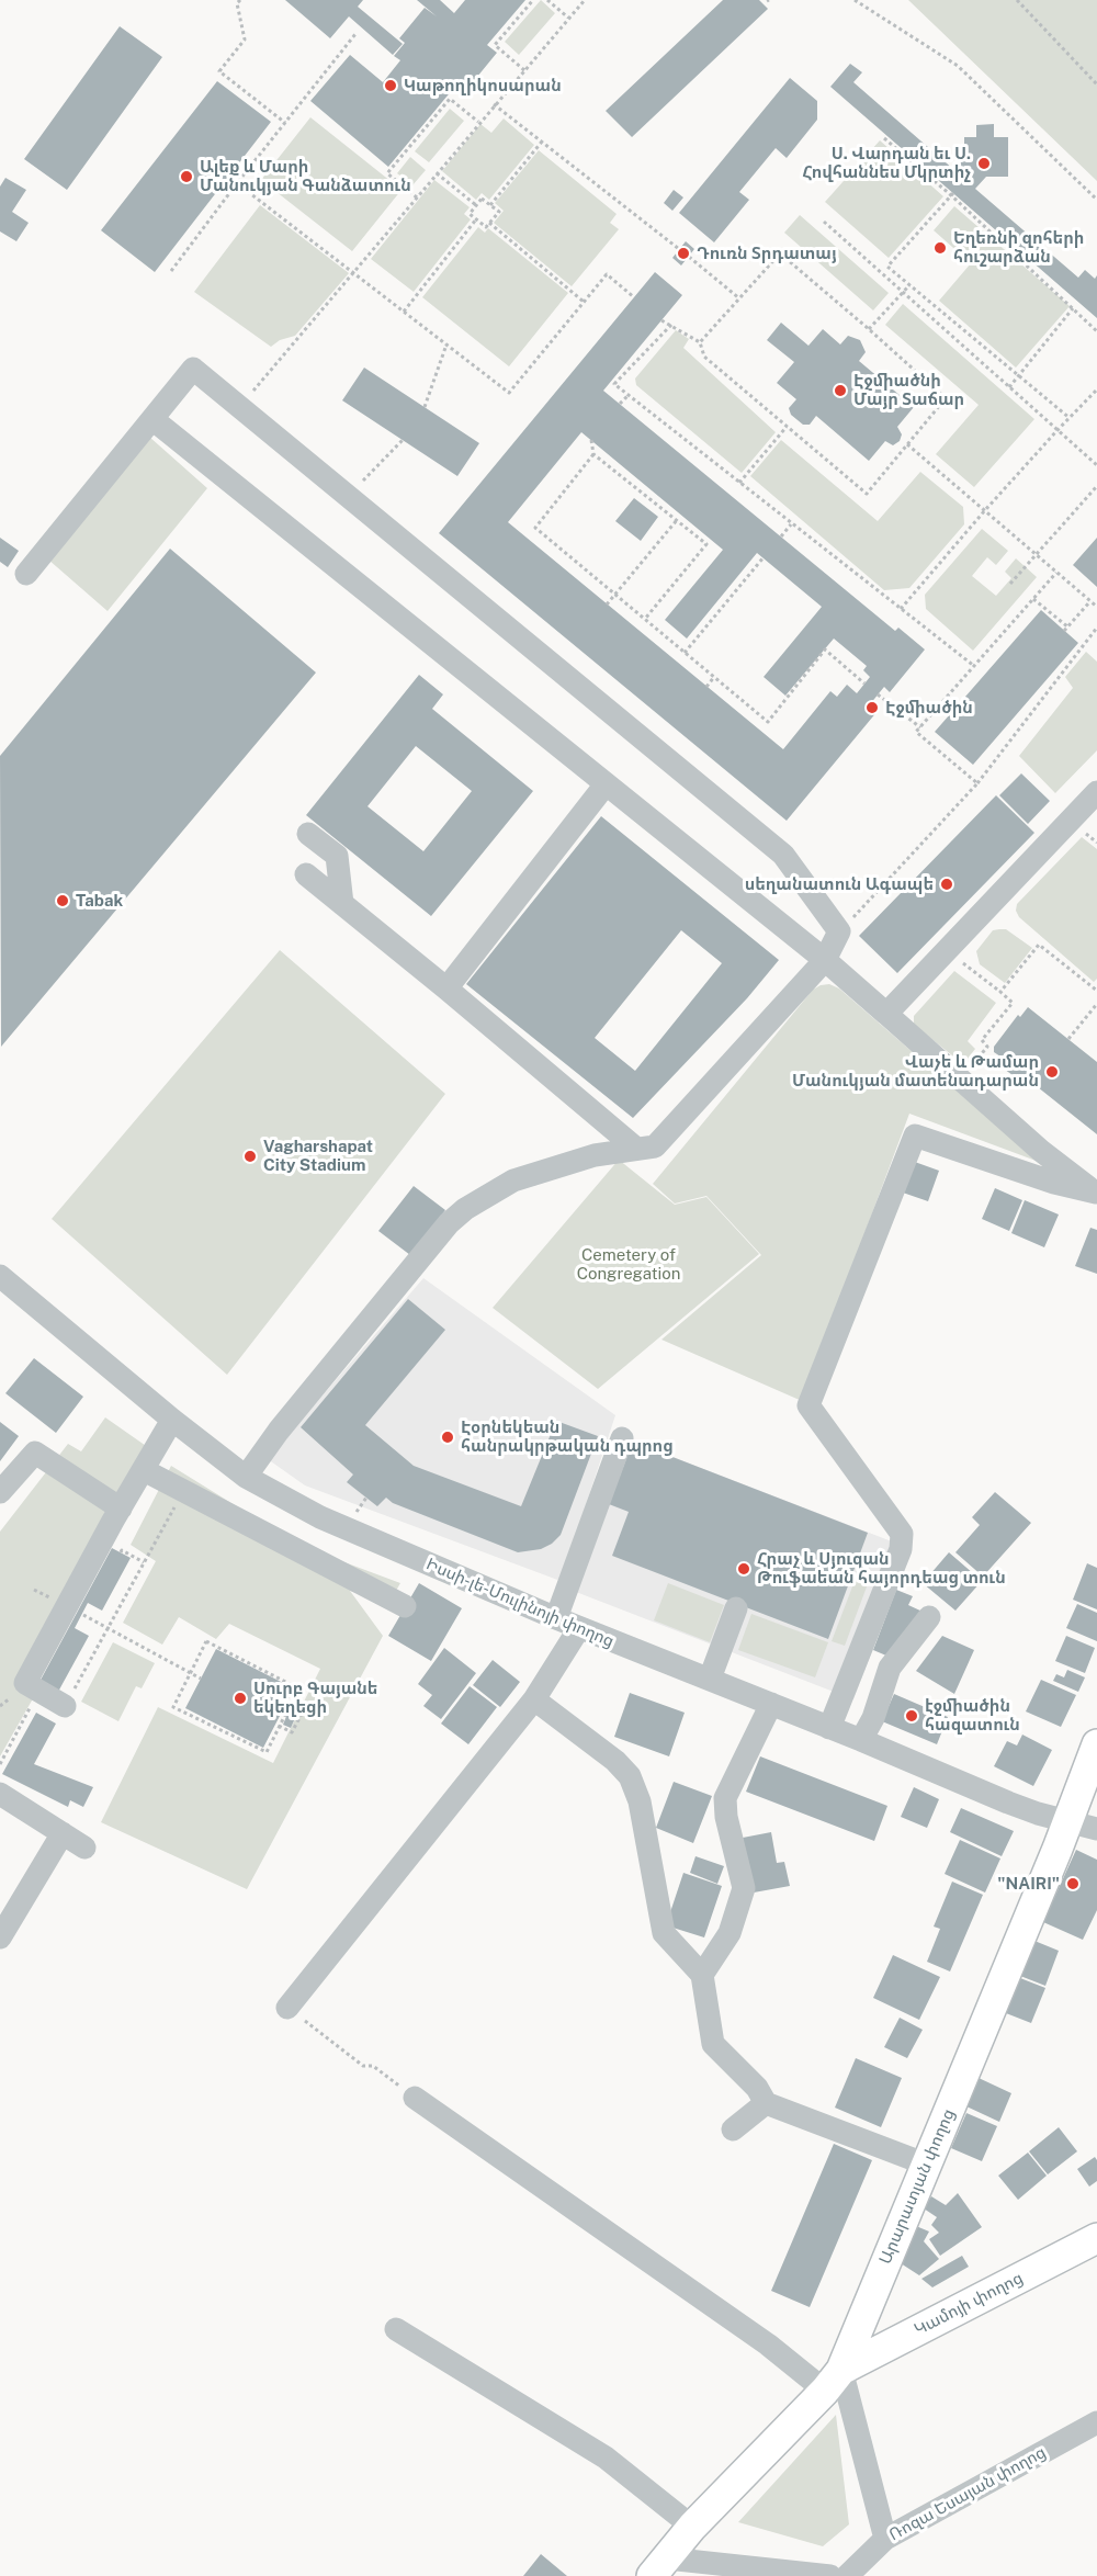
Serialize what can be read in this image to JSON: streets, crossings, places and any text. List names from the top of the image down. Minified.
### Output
{"streets":{"main road":["Արարատյան փողոց","Կամոյի փողոց"],"street":["Իսսի-լե-Մուլինոյի փողոց","Ռոզա Եսայան փողոց"]},"crossings":[["Իսսի-լե-Մուլինոյի փողոց","Արարատյան փողոց"],["Արարատյան փողոց","Կամոյի փողոց"]],"parks":["Cemetery of Congregation"],"places":["Կաթողիկոսարան","Ս. Վարդան եւ Ս. Հովհաննես Մկրտիչ","Ալեք և Մարի Մանուկյան Գանձատուն","Եղեռնի զոհերի հուշարձան","Դուռն Տրդատայ","Էջմիածնի Մայր Տաճար","Էջմիածին","սեղանատուն Ագապե","Tabak","Վաչե և Թամար Մանուկյան մատենադարան","Vagharshapat City Stadium","Էօրնեկեան հանրակրթական դպրոց","Հրաչ և Սյուզան Թուֆաեան հայորդեաց տուն","Սուրբ Գայանե եկեղեցի","էջմիածին հազատուն","\"NAIRI\""]}
